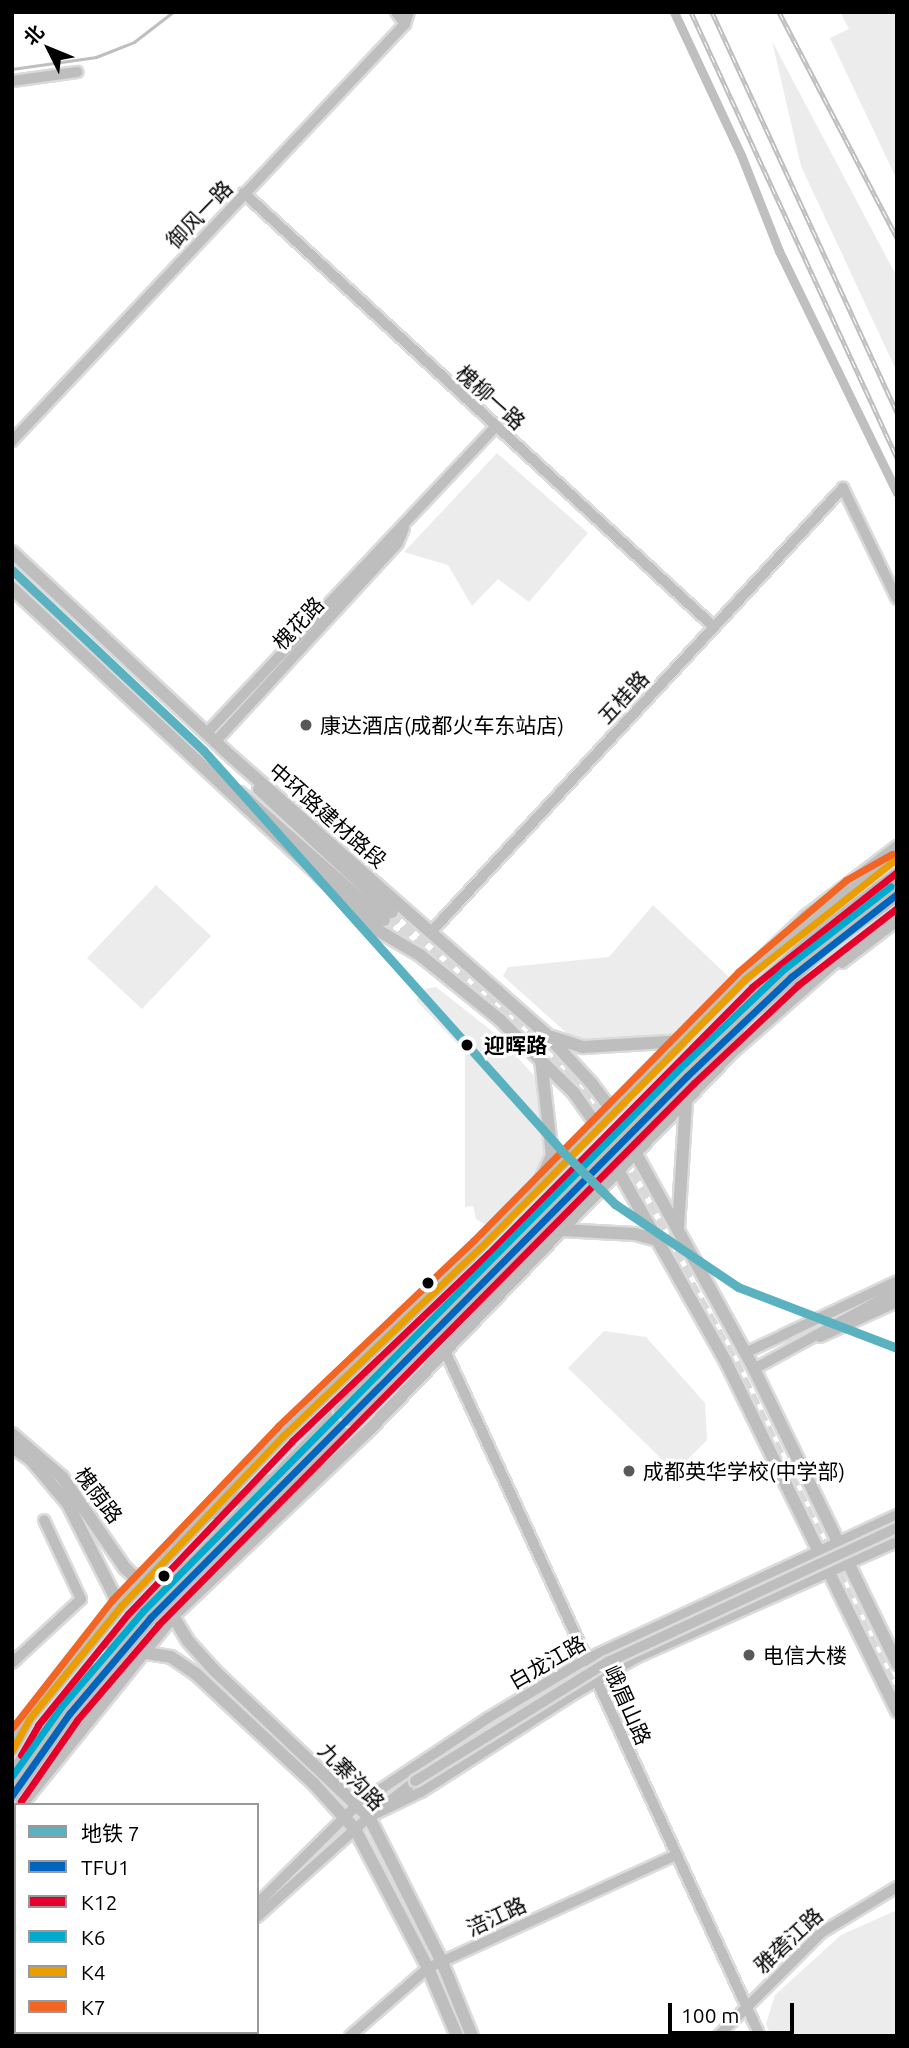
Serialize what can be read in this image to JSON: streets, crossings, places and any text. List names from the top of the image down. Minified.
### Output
{"streets":{"main road":["中环路建材路段","槐荫路","九寨沟路"],"street":["御风一路","槐柳一路","槐花路","五桂路","白龙江路","峨眉山路","涪江路","雅砻江路"]},"crossings":[["御风一路","槐柳一路"],["槐柳一路","槐花路"],["槐柳一路","五桂路"],["槐花路","中环路建材路段"],["五桂路","中环路建材路段"],["中环路建材路段","白龙江路"],["白龙江路","峨眉山路"],["白龙江路","九寨沟路"],["峨眉山路","涪江路"],["峨眉山路","雅砻江路"],["九寨沟路","涪江路"]],"places":["康达酒店(成都火车东站店)","迎晖路","成都英华学校(中学部)","电信大楼"],"lines":["metro line 7","transit line K7","transit line K4","transit line K12","transit line K6","transit line TFU1"],"legend":["地铁 7","TFU1","K12","K6","K4","K7"],"scale_bar":"100 m","north":"top left"}
